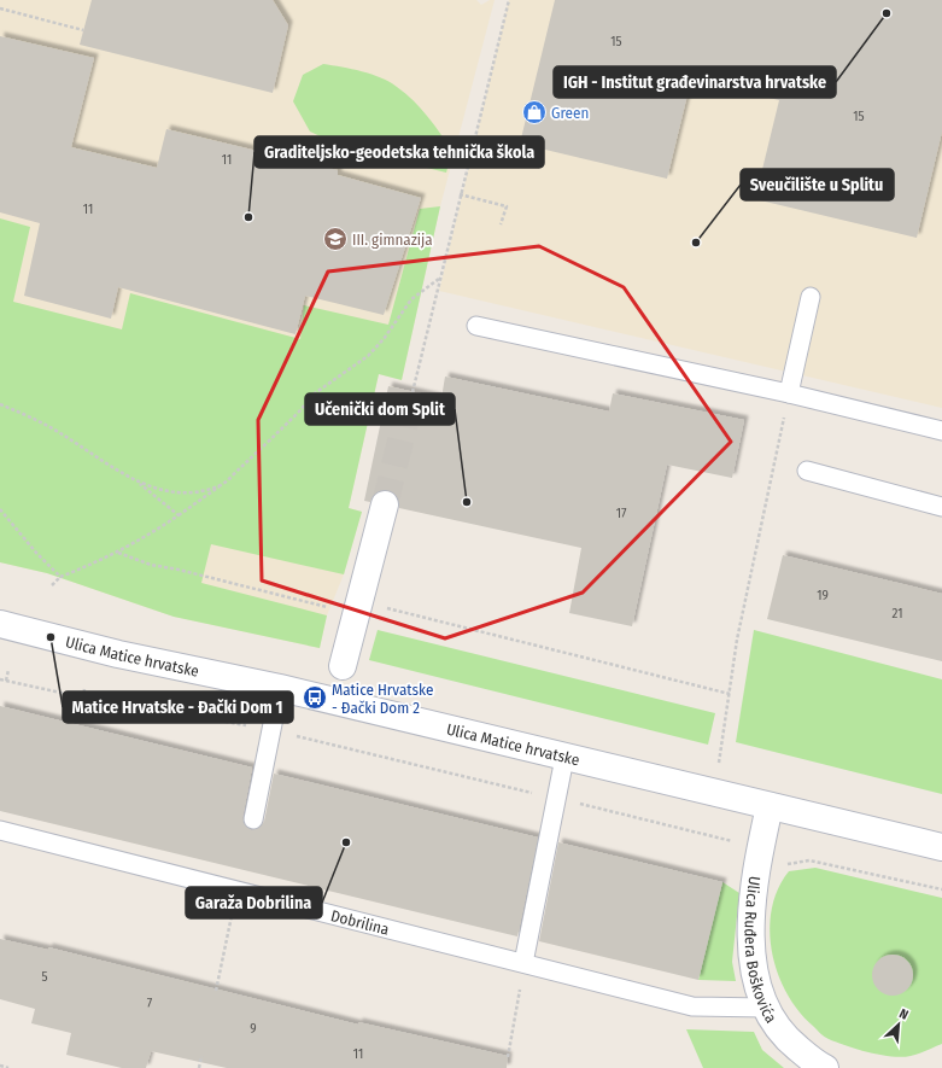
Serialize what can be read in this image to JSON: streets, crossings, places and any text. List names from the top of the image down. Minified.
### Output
{"streets":{"street":["Ulica Matice hrvatske","Ulica Ruđera Boškovića"],"lane":["Dobrilina"]},"crossings":[["Ulica Matice hrvatske","Ulica Ruđera Boškovića"],["Dobrilina","Ulica Ruđera Boškovića"]],"places":{"other":["IGH - Institut građevinarstva hrvatske","Graditeljsko-geodetska tehnička škola","Sveučilište u Splitu","Učenički dom Split","Matice Hrvatske - Đački Dom 1","Garaža Dobrilina"],"shop":["Green"],"school or university":["III. gimnazija"],"bus stop":["Matice Hrvatske - Đački Dom 2"]},"house_numbers":["15","15","11","11","17","19","21","5","7","9","11"],"north":"top right"}
